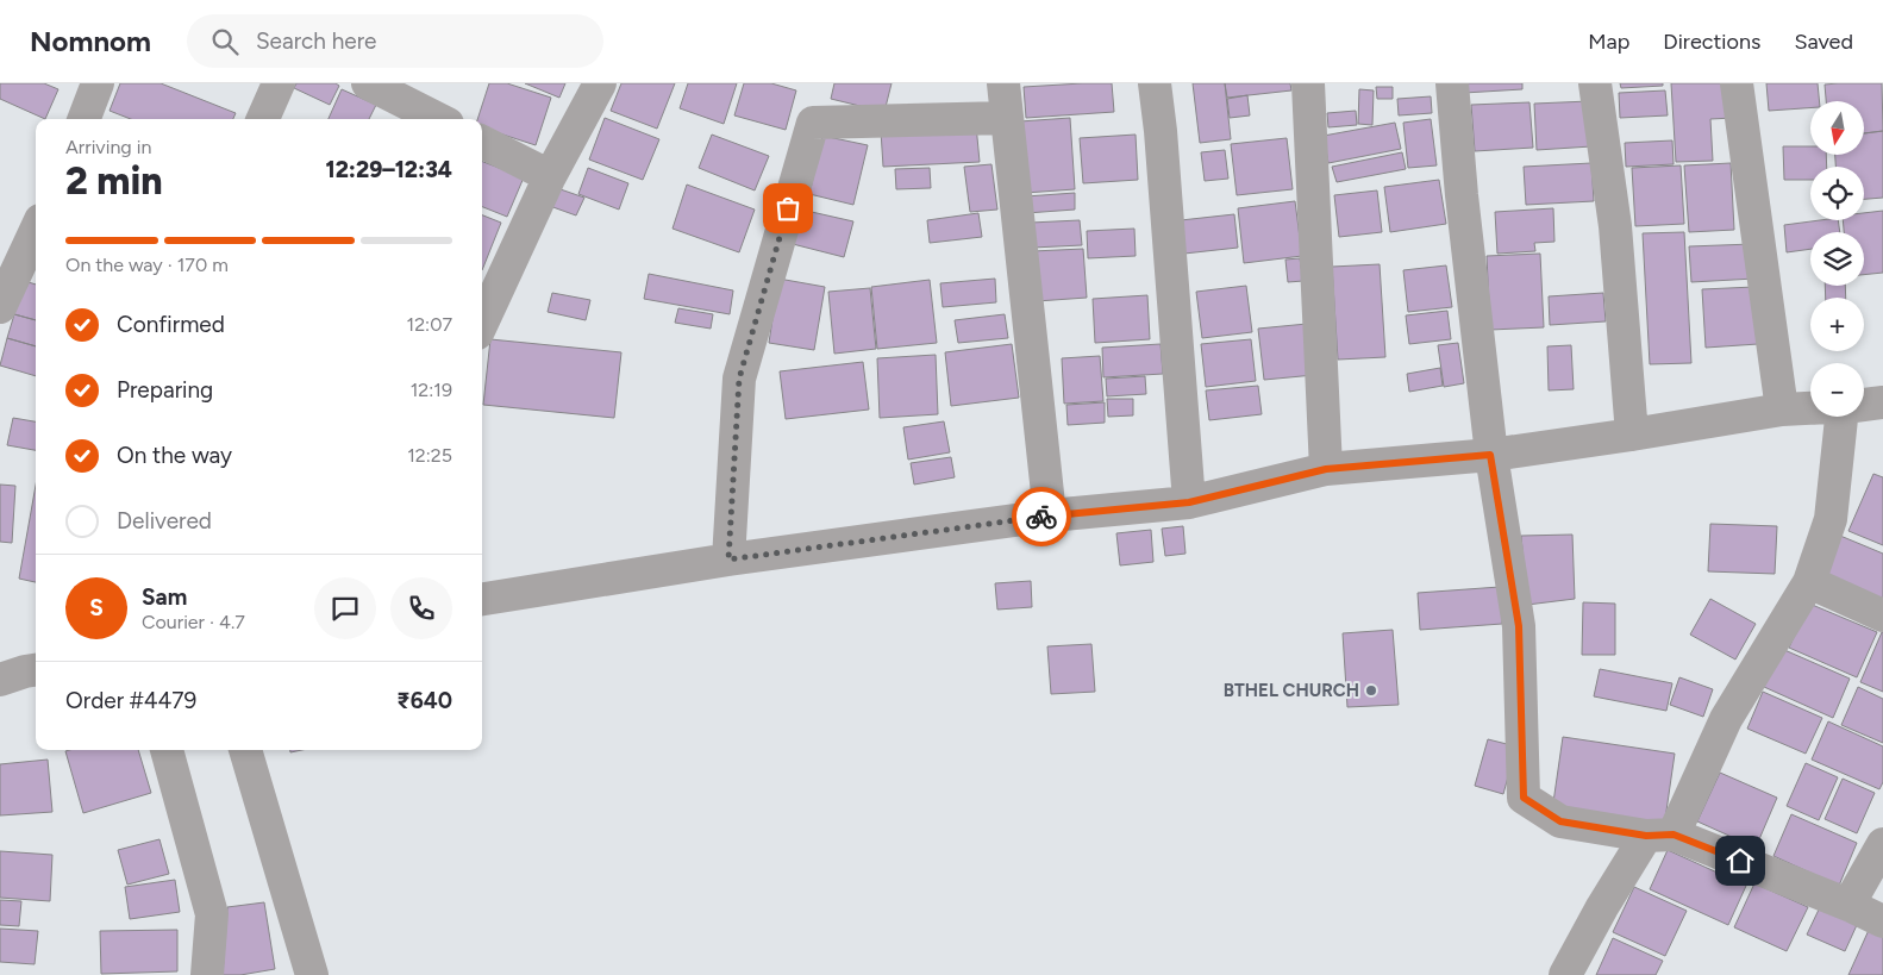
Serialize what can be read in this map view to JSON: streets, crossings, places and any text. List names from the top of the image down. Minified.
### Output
{"places":["BTHEL CHURCH"],"north":"bottom","page":{"header":"Nomnom","search":"Search here","nav":["Map","Directions","Saved"],"map_buttons":["+","−"],"heading":["2 min","Arriving in","12:29–12:34"],"panel":["Sam","Courier · 4.7","Order #4479","₹640"],"bar":"On the way · 170 m","list":[["Confirmed","12:07"],["Preparing","12:19"],["On the way","12:25"],"Delivered"],"round":"S"}}
